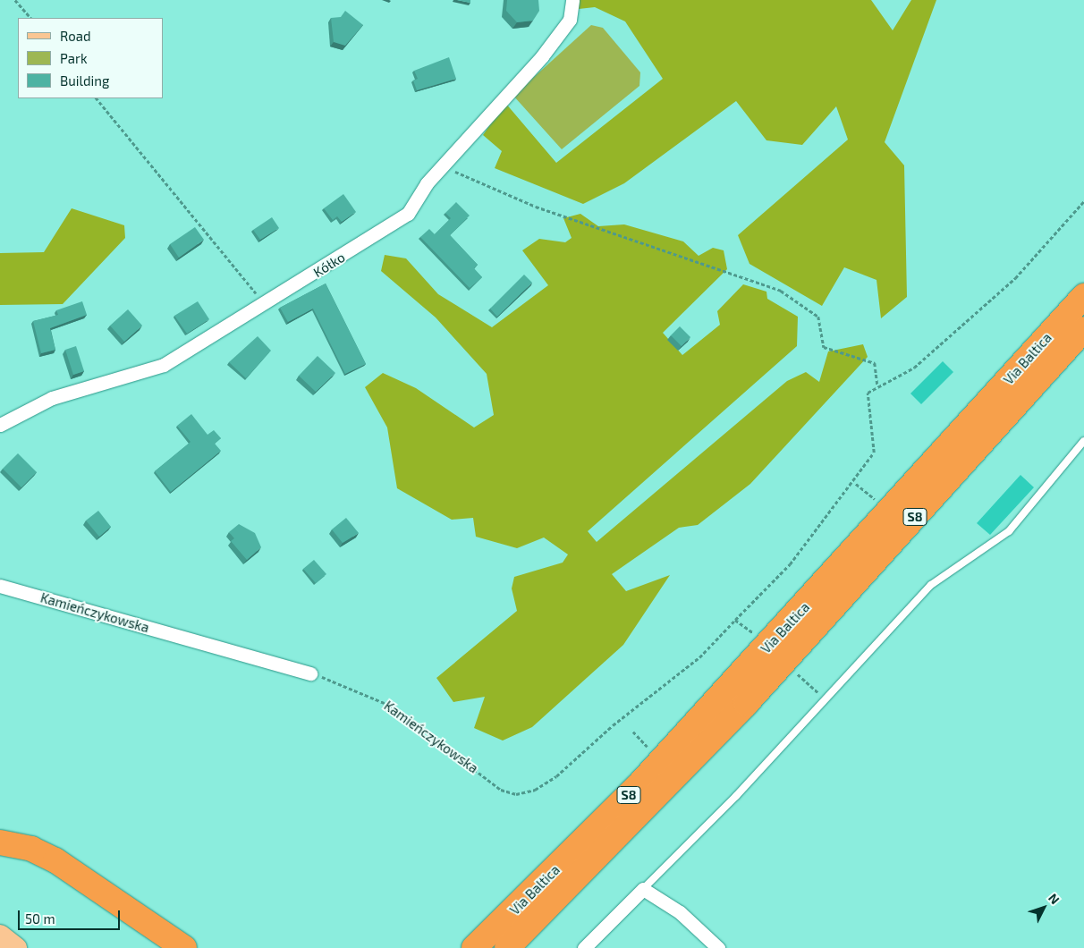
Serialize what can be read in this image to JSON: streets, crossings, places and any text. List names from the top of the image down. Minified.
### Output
{"streets":{"highway":["Via Baltica","S8"],"street":["Kółko","Kamieńczykowska"]},"legend":["Road","Park","Building"],"scale_bar":"50 m","north":"top right"}
